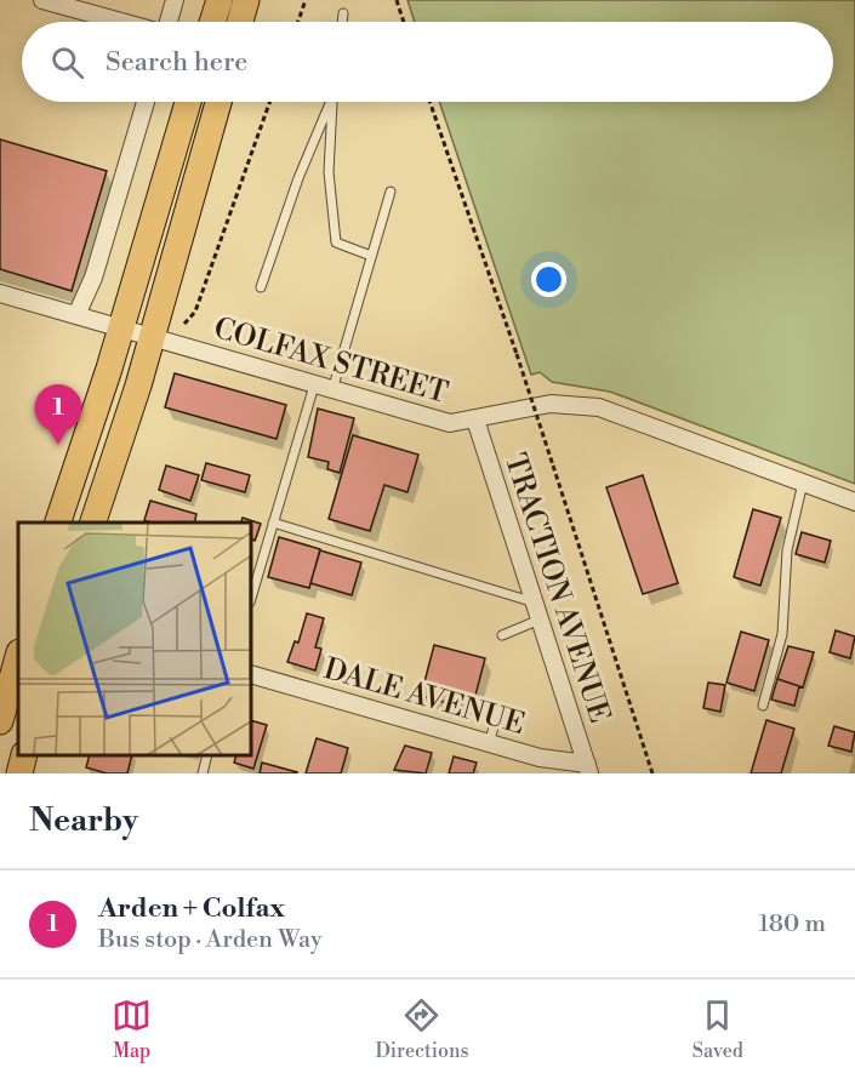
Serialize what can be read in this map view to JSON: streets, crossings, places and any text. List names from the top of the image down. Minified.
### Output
{"streets":{"street":["COLFAX STREET","TRACTION AVENUE","DALE AVENUE"]},"crossings":[["COLFAX STREET","TRACTION AVENUE"],["TRACTION AVENUE","DALE AVENUE"]],"page":{"search":"Search here","pins":"1","heading":"Nearby","list":[{"mark":"1","name":"Arden + Colfax","note":"Bus stop · Arden Way","value":"180 m"}],"nav":["Map","Directions","Saved"]}}
